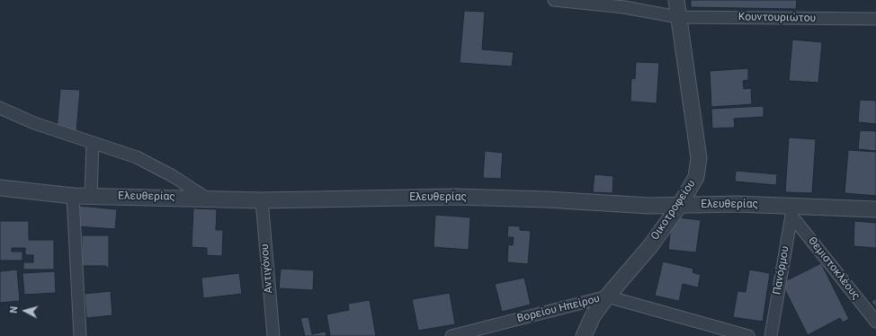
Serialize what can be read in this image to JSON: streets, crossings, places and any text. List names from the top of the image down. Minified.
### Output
{"streets":{"street":["Κουντουριώτου","Ελευθερίας","Οικοτροφείου","Αντιγόνου","Θεμιστοκλέους","Πανόρμου","Βορείου Ηπείρου"]},"crossings":[["Κουντουριώτου","Οικοτροφείου"],["Ελευθερίας","Οικοτροφείου"],["Ελευθερίας","Αντιγόνου"],["Ελευθερίας","Θεμιστοκλέους"],["Ελευθερίας","Πανόρμου"],["Οικοτροφείου","Βορείου Ηπείρου"],["Θεμιστοκλέους","Πανόρμου"]],"north":"left"}
